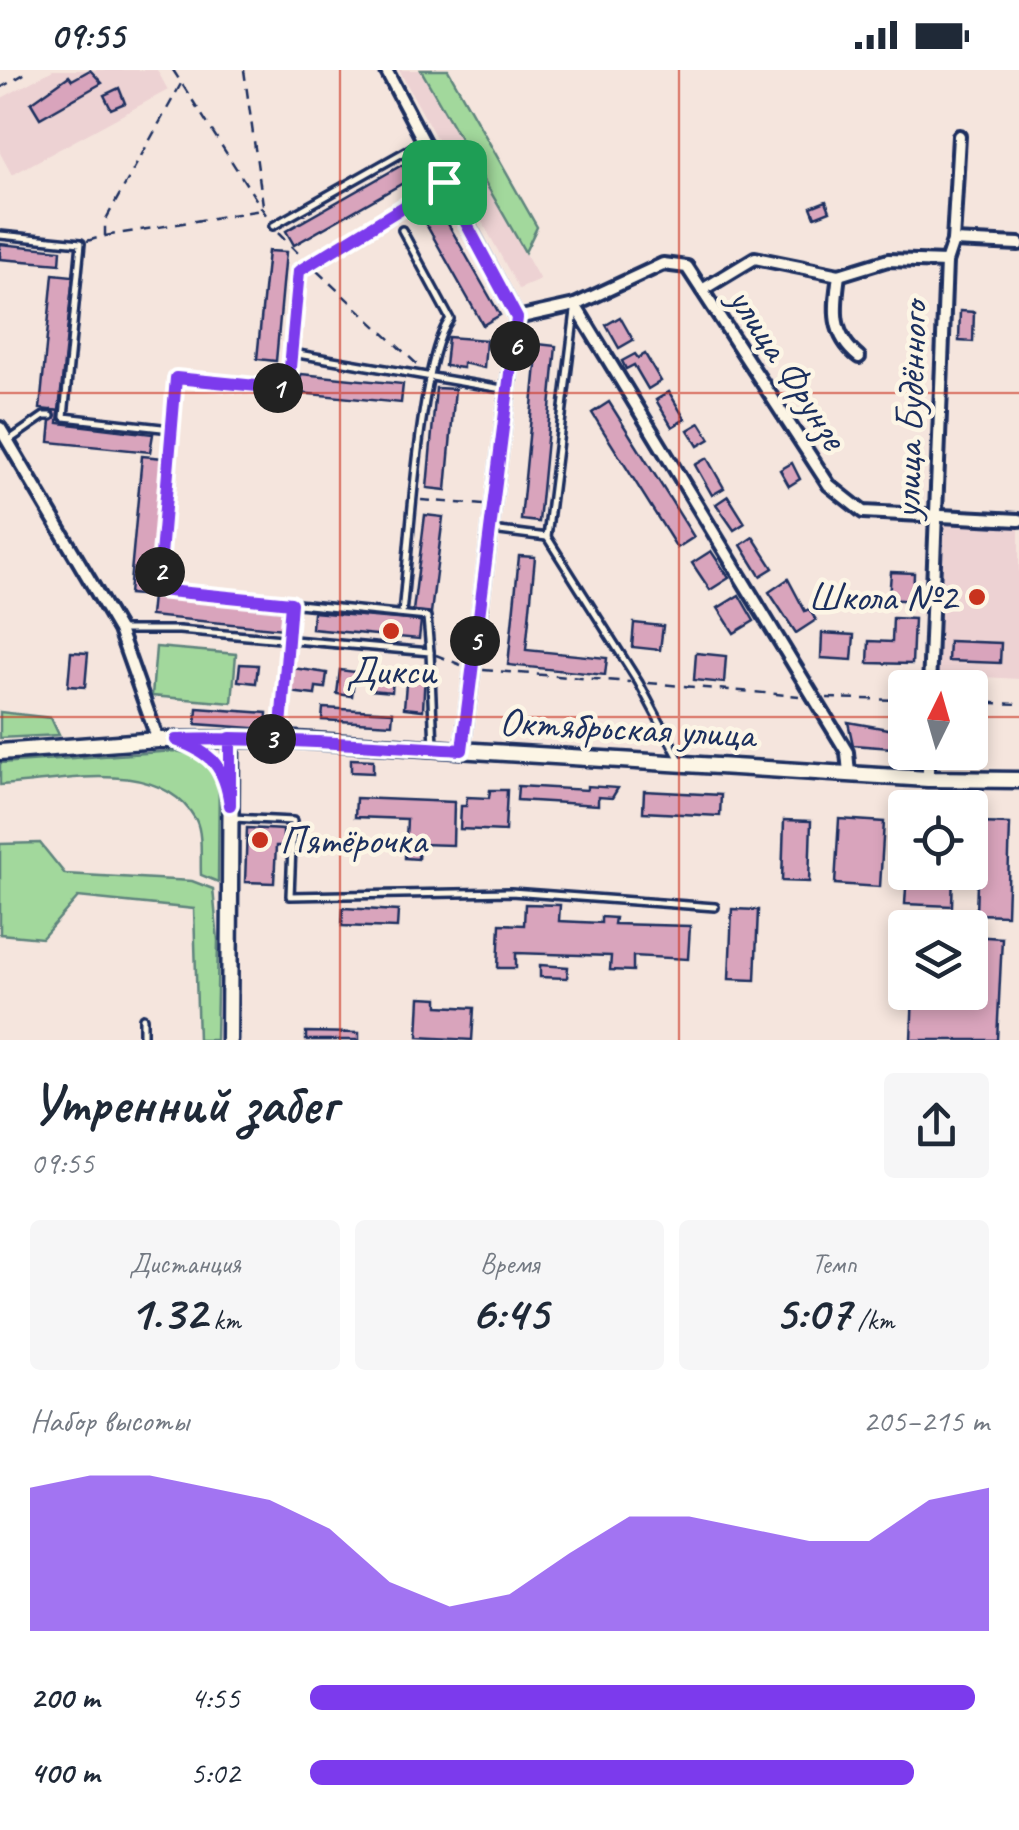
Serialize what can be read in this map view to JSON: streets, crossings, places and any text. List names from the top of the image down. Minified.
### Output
{"streets":{"main road":["Октябрьская улица"],"street":["улица Фрунзе","улица Будённого"]},"crossings":[["улица Фрунзе","улица Будённого"]],"places":["Школа №2","Дикси","Пятёрочка"],"north":"top","page":{"status":"09:55","pins":["6","1","2","5","3"],"heading":["Утренний забег","09:55"],"stats":[["Дистанция","1.32 km"],["Время","6:45"],["Темп","5:07 /km"]],"chart":["Набор высоты","205–215 m"],"list":[{"name":"200 m","note":"4:55"},{"name":"400 m","note":"5:02"}]}}
